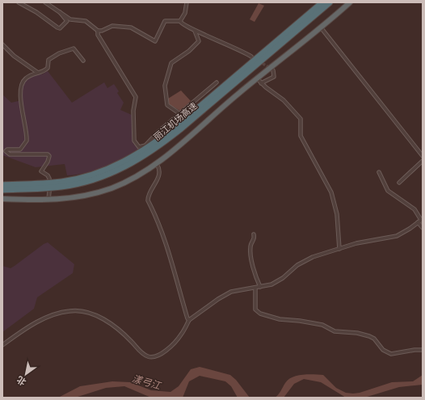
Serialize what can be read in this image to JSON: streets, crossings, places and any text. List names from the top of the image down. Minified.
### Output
{"streets":{"highway":["丽江机场高速"]},"water":["漾弓江"],"north":"bottom left"}
